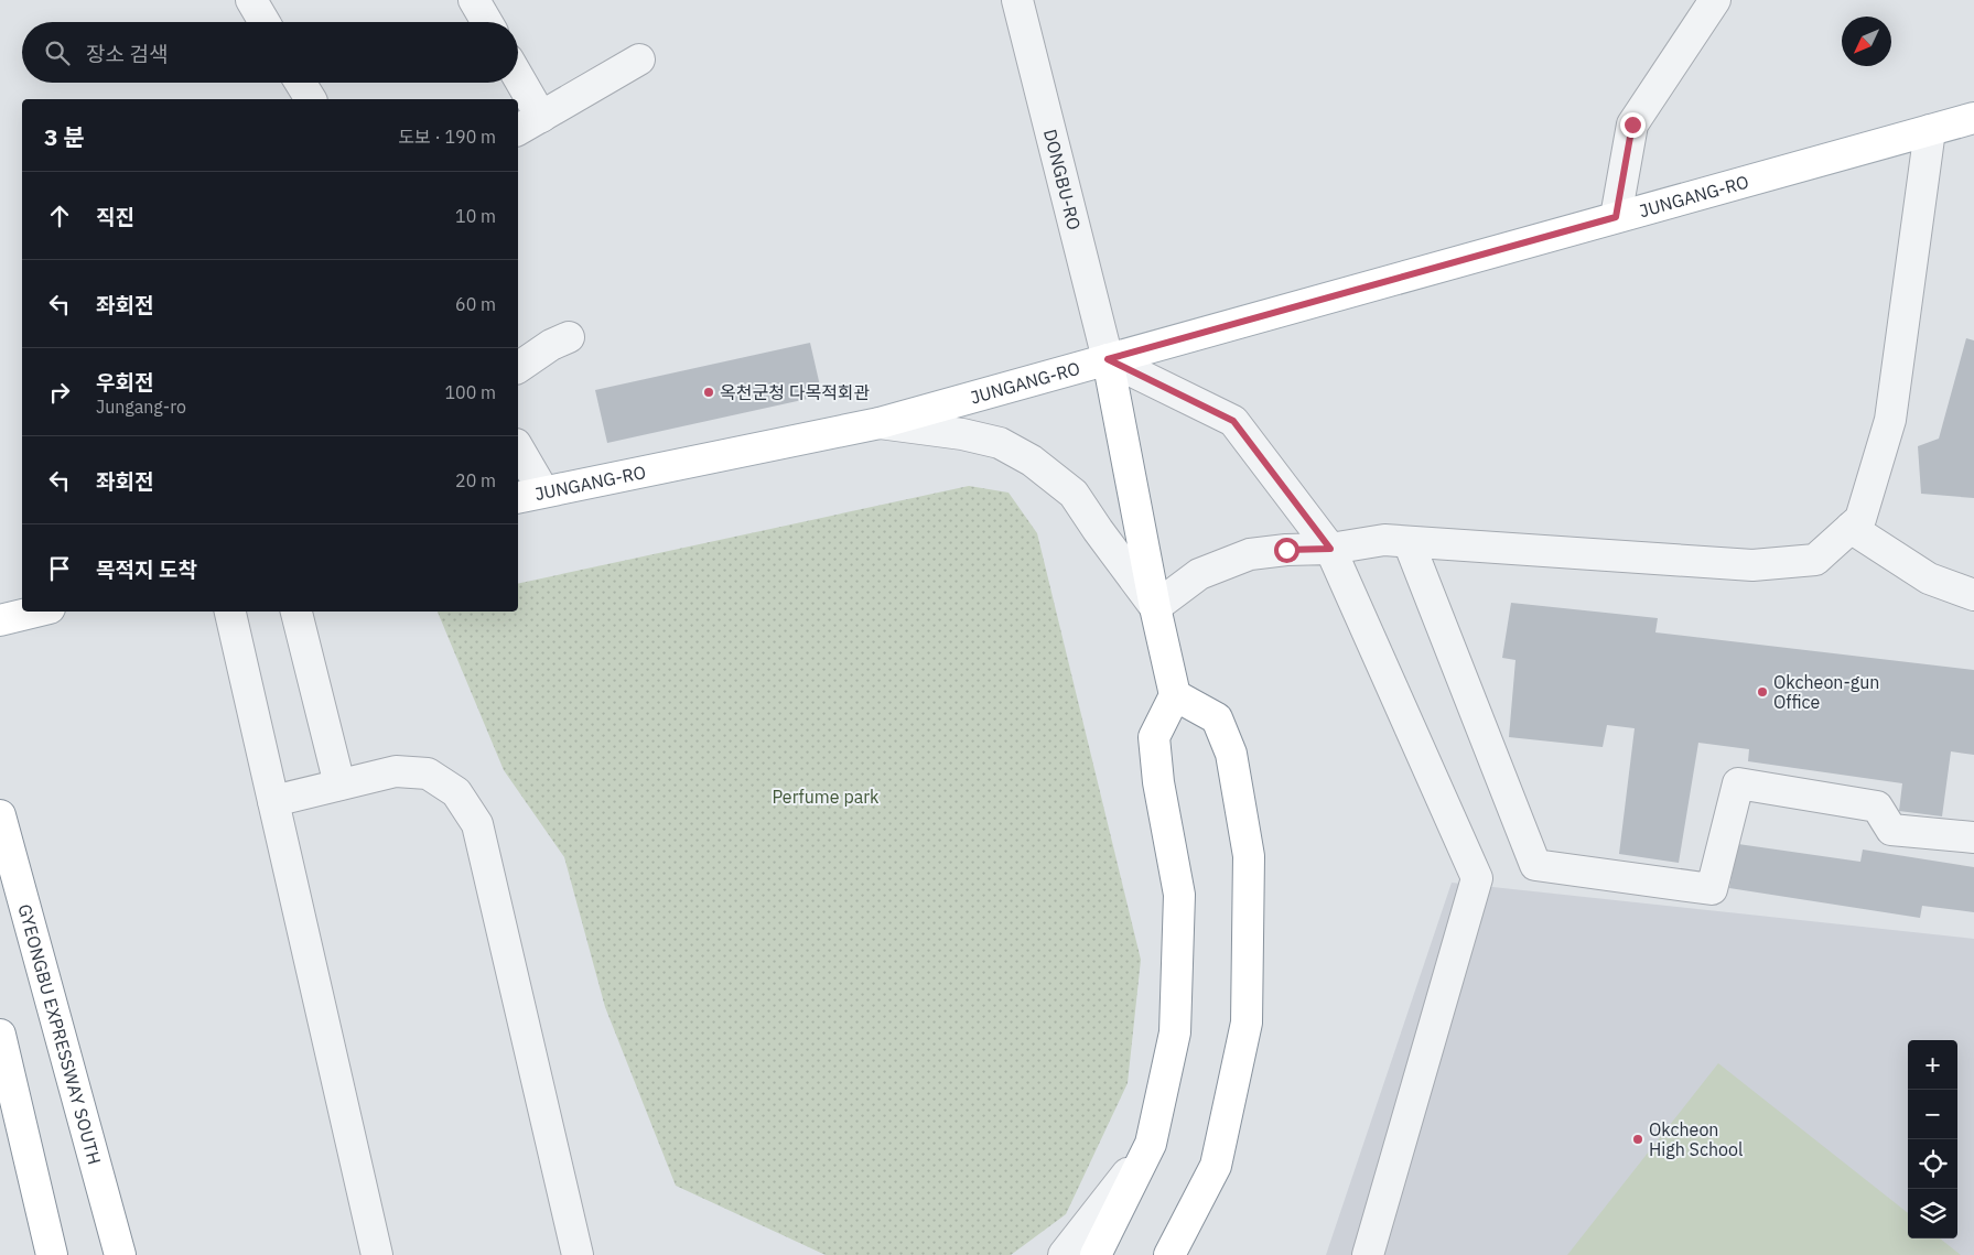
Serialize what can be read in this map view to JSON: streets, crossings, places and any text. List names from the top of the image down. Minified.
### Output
{"streets":{"main road":["JUNGANG-RO","GYEONGBU EXPRESSWAY SOUTH"],"street":["DONGBU-RO"]},"crossings":[["DONGBU-RO","JUNGANG-RO"]],"parks":["Perfume park"],"places":["옥천군청 다목적회관","Okcheon-gun Office","Okcheon High School"],"north":"bottom left","page":{"search":"장소 검색","heading":["3 분","도보 · 190 m"],"list":[["직진","10 m"],["좌회전","60 m"],["우회전","Jungang-ro","100 m"],["좌회전","20 m"],"목적지 도착"],"map_buttons":["+","−"]}}
